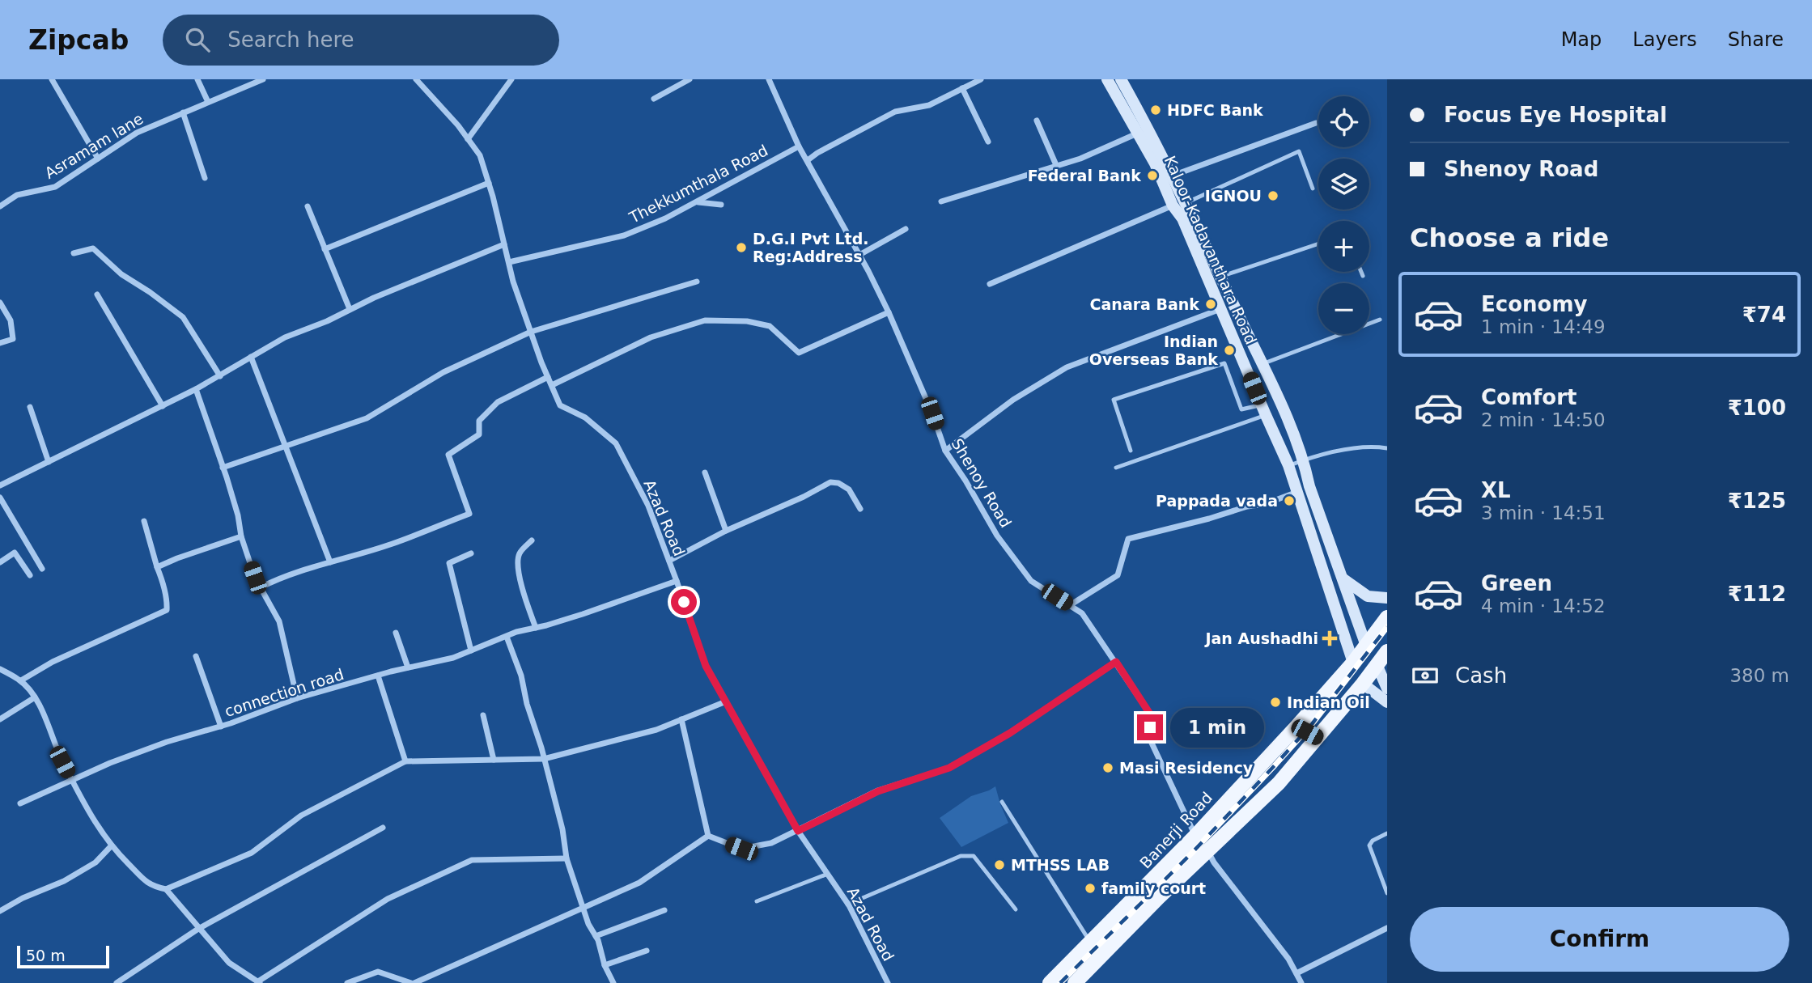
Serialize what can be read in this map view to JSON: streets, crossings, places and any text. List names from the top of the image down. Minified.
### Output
{"streets":{"main road":["Kaloor-Kadavanthara Road","Banerji Road"],"street":["Asramam lane","Thekkumthala Road","Shenoy Road","Azad Road","connection road"]},"crossings":[["Thekkumthala Road","Shenoy Road"],["Thekkumthala Road","Azad Road"],["Kaloor-Kadavanthara Road","Banerji Road"],["Shenoy Road","Banerji Road"],["Azad Road","connection road"]],"places":{"other":["HDFC Bank","Federal Bank","IGNOU","D.G.I Pvt Ltd. Reg:Address","Canara Bank","Indian Overseas Bank","Pappada vada","Indian Oil","Masi Residency","MTHSS LAB","family court"],"health":["Jan Aushadhi"]},"scale_bar":"50 m","page":{"header":"Zipcab","search":"Search here","nav":["Map","Layers","Share"],"banner":["Focus Eye Hospital","Shenoy Road"],"map_buttons":["+","−"],"heading":"Choose a ride","list":[{"name":"Economy","note":"1 min · 14:49","value":"₹74"},{"name":"Comfort","note":"2 min · 14:50","value":"₹100"},{"name":"XL","note":"3 min · 14:51","value":"₹125"},{"name":"Green","note":"4 min · 14:52","value":"₹112"}],"pay":["Cash","380 m"],"bubble":"1 min","buttons":"Confirm","scale":"50 m"}}
